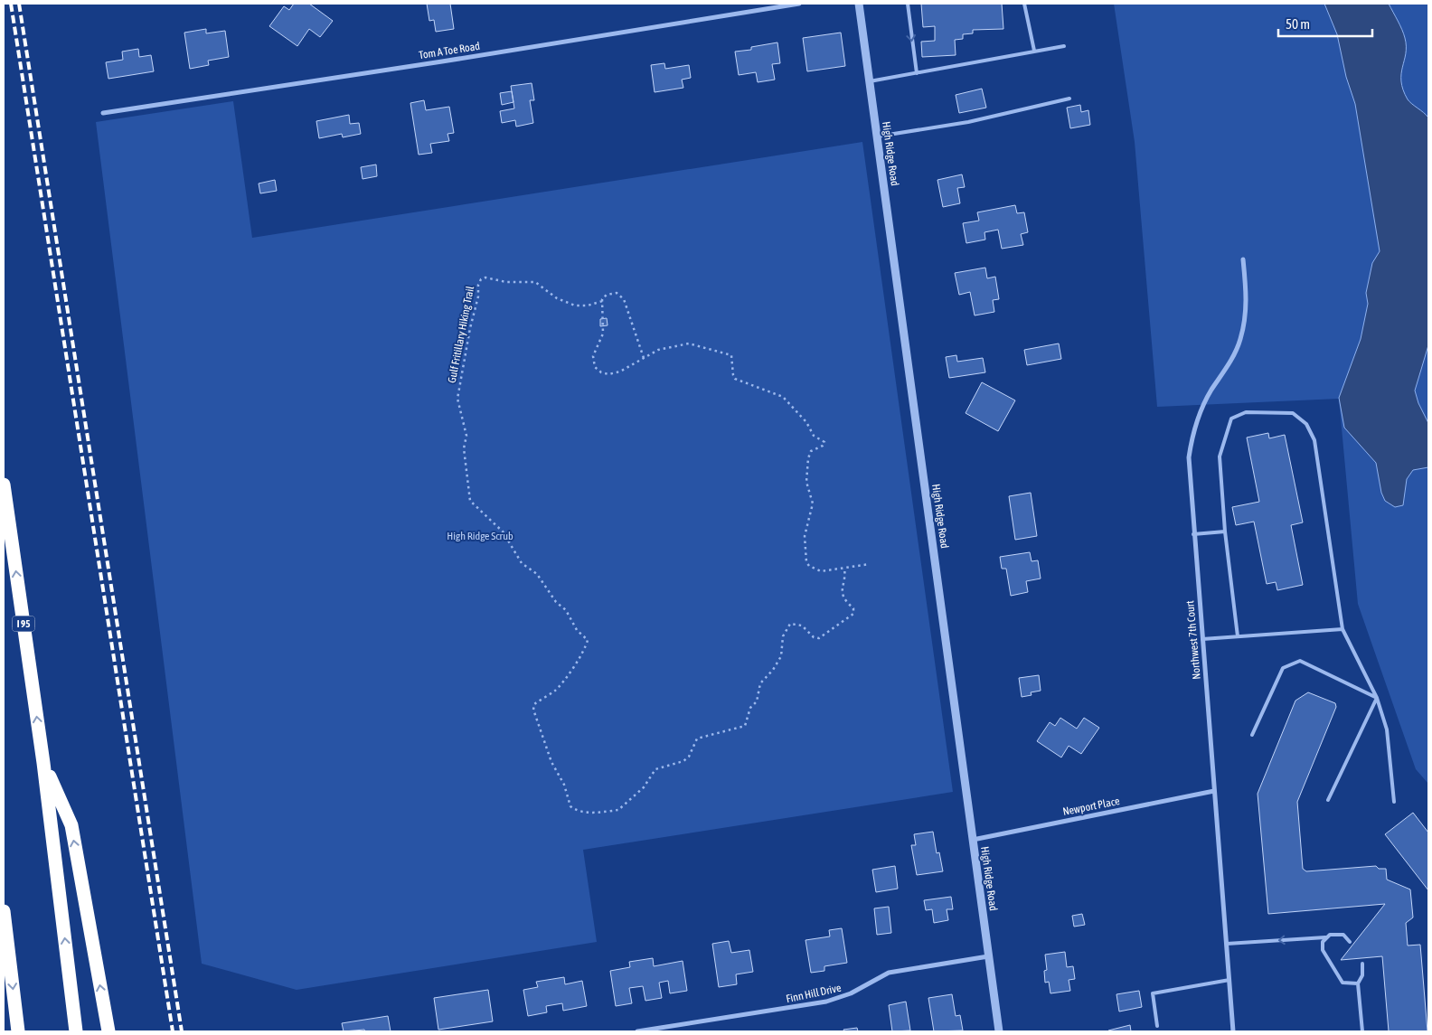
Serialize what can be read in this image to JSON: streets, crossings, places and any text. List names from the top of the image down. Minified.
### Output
{"streets":{"highway":["I 95"],"street":["Tom A Toe Road","High Ridge Road","Northwest 7th Court","Newport Place","Finn Hill Drive"],"path":["Gulf Fritillary Hiking Trail"]},"crossings":[["High Ridge Road","Newport Place"],["High Ridge Road","Finn Hill Drive"],["Northwest 7th Court","Newport Place"]],"parks":["High Ridge Scrub"],"scale_bar":"50 m"}
